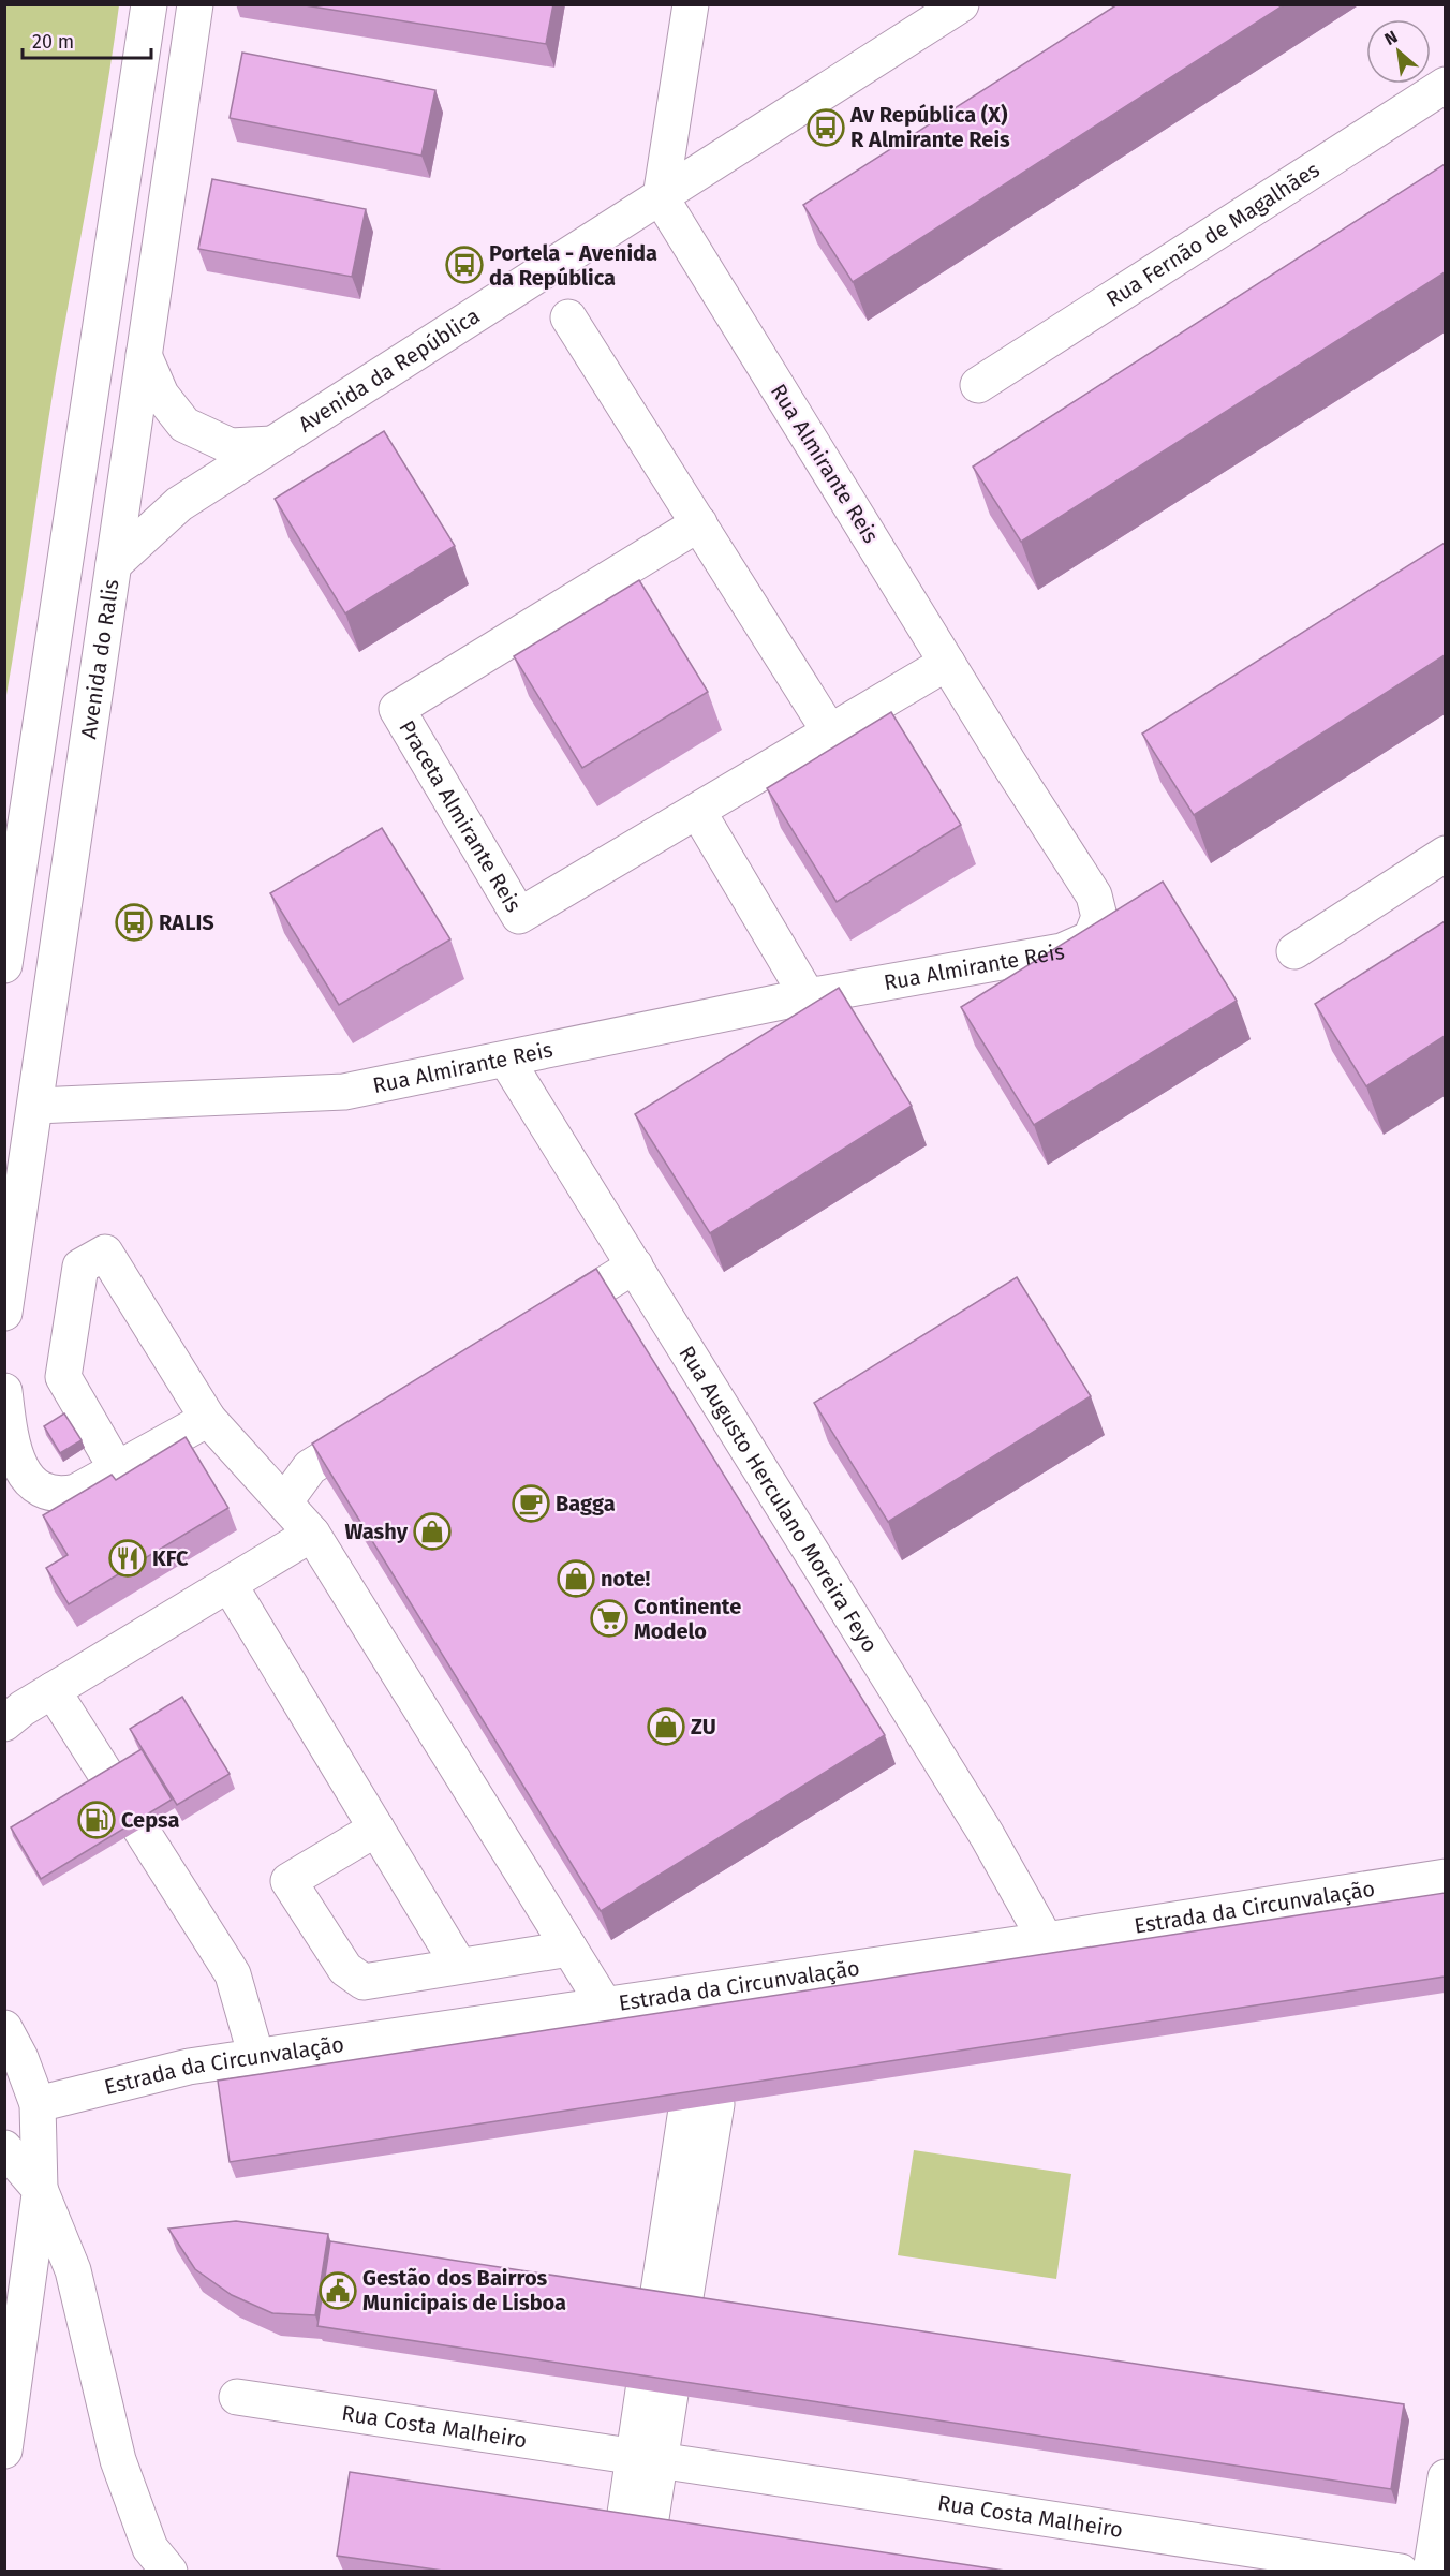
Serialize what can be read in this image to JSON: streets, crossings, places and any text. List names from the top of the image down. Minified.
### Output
{"streets":{"main road":["Rua Fernão de Magalhães","Avenida da República","Rua Almirante Reis","Avenida do Ralis","Praceta Almirante Reis","Rua Augusto Herculano Moreira Feyo","Estrada da Circunvalação","Rua Costa Malheiro"]},"crossings":[["Avenida da República","Rua Almirante Reis"],["Avenida da República","Avenida do Ralis"],["Rua Almirante Reis","Avenida do Ralis"],["Rua Almirante Reis","Praceta Almirante Reis"],["Rua Almirante Reis","Rua Augusto Herculano Moreira Feyo"],["Rua Augusto Herculano Moreira Feyo","Estrada da Circunvalação"]],"places":{"bus stop":["Av República (X) R Almirante Reis","Portela - Avenida da República","RALIS"],"cafe":["Bagga"],"shop":["Washy","note!","ZU"],"restaurant":["KFC"],"supermarket":["Continente Modelo"],"fuel station":["Cepsa"],"public building":["Gestão dos Bairros Municipais de Lisboa"]},"scale_bar":"20 m","north":"top left"}
